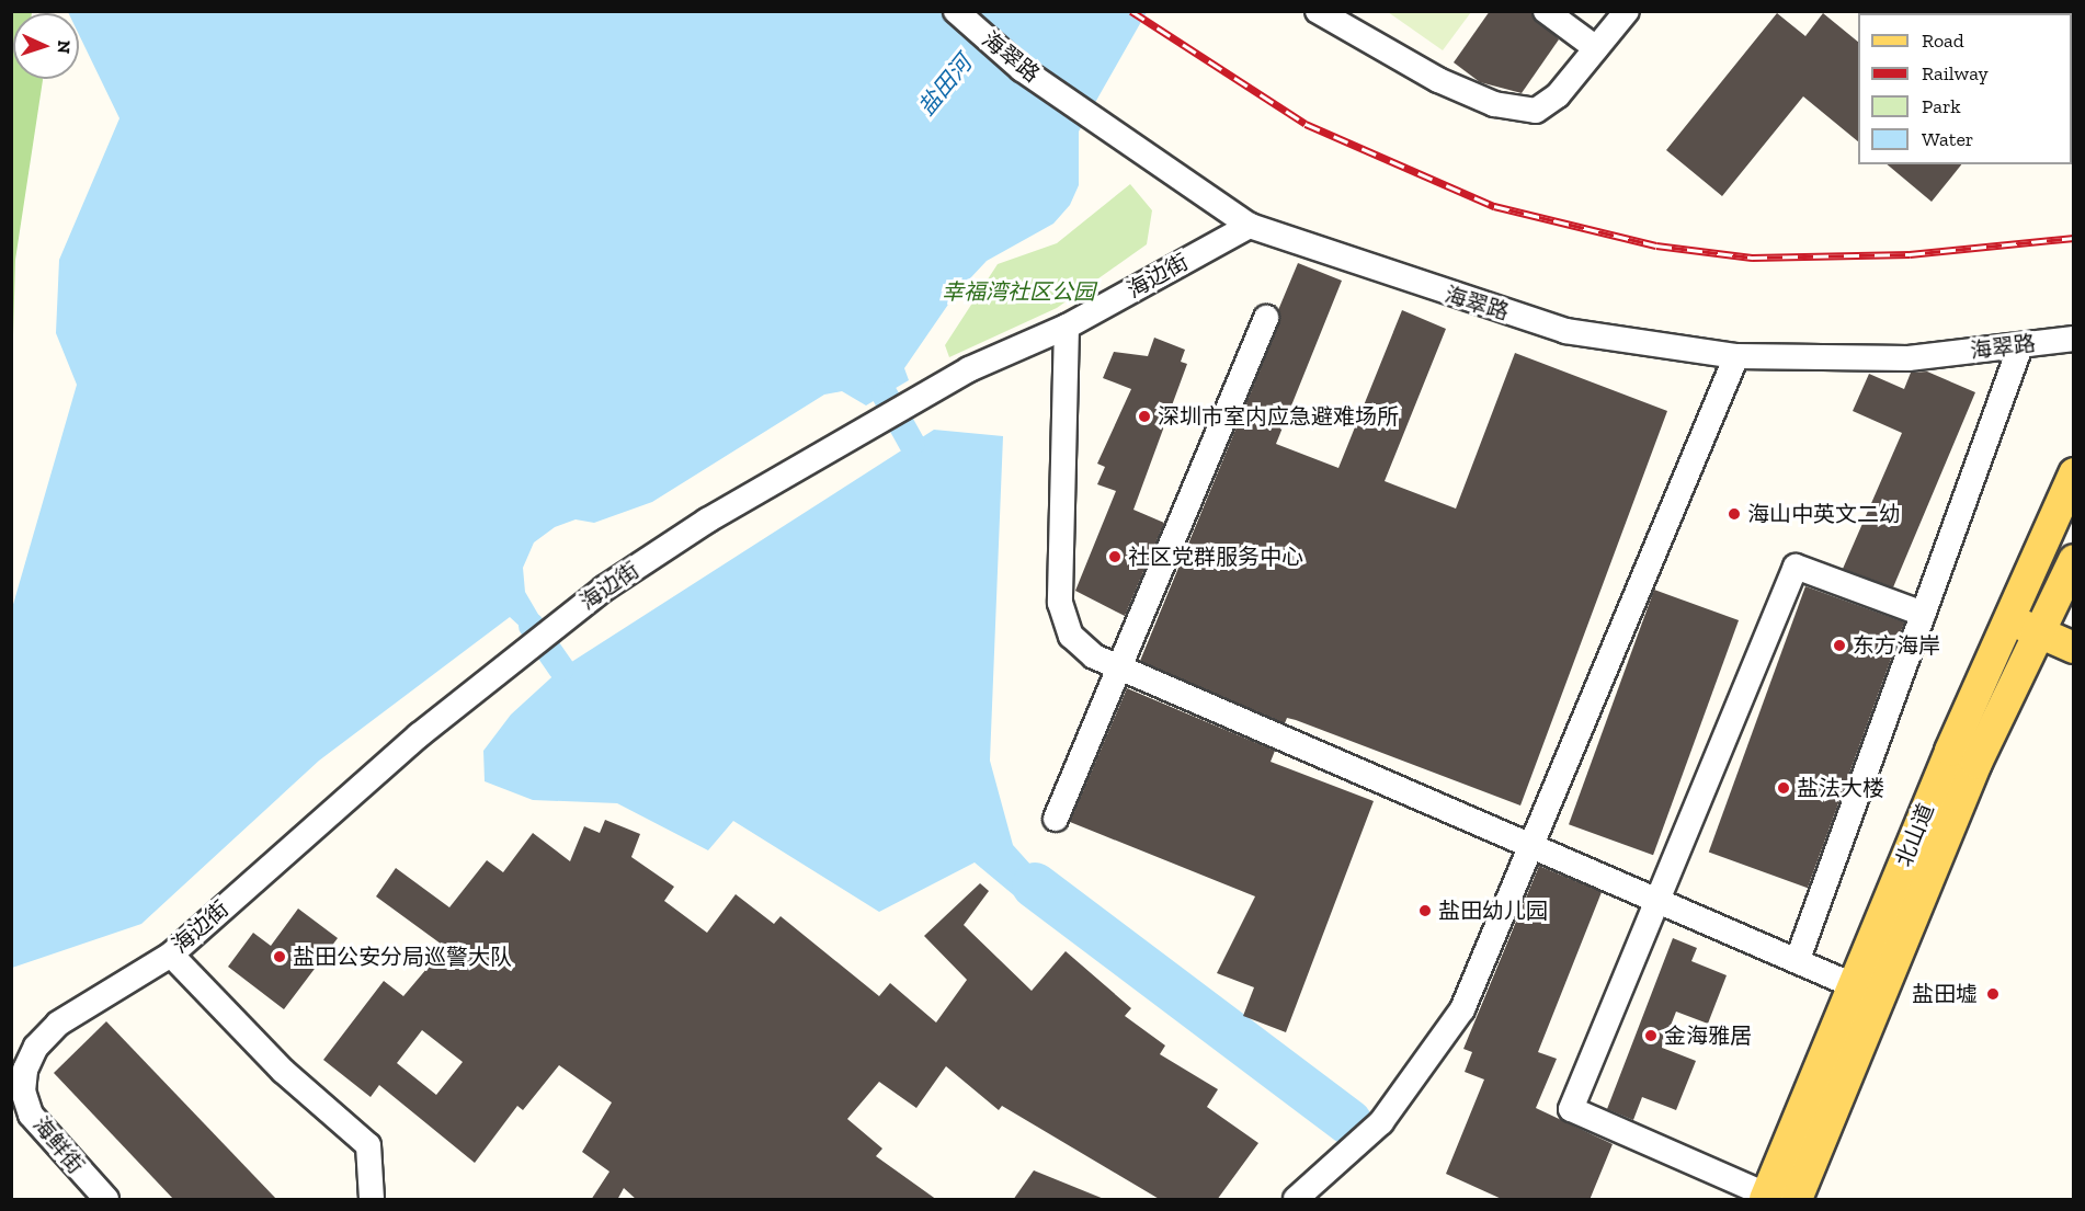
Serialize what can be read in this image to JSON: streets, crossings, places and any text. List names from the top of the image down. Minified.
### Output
{"streets":{"main road":["北山道"],"street":["海翠路","海边街","海鲜街"]},"crossings":[["海翠路","海边街"],["海边街","海鲜街"]],"water":["盐田河"],"parks":["幸福湾社区公园"],"places":["深圳市室内应急避难场所","海山中英文二幼","社区党群服务中心","东方海岸","盐法大楼","盐田幼儿园","盐田公安分局巡警大队","盐田墟","金海雅居"],"legend":["Road","Railway","Park","Water"],"north":"right"}
